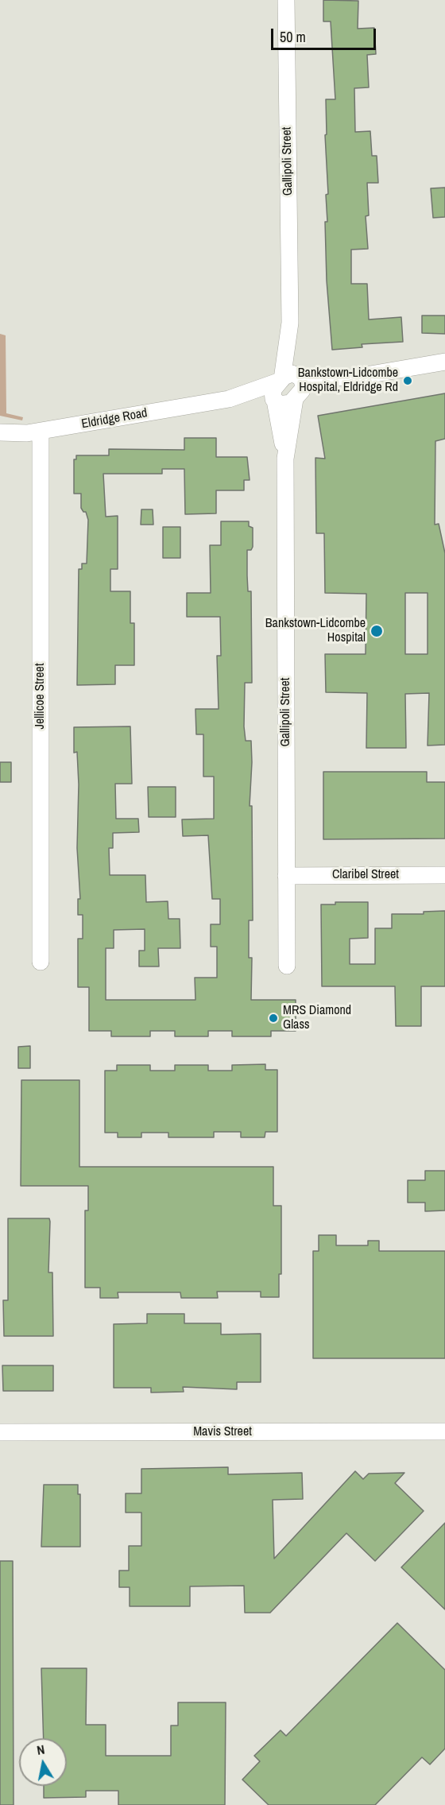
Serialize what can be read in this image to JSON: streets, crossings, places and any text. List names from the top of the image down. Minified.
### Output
{"streets":{"street":["Gallipoli Street","Eldridge Road","Jellicoe Street","Claribel Street","Mavis Street"]},"crossings":[["Gallipoli Street","Eldridge Road"],["Gallipoli Street","Claribel Street"],["Eldridge Road","Jellicoe Street"]],"places":["Bankstown-Lidcombe Hospital, Eldridge Rd","Bankstown-Lidcombe Hospital","MRS Diamond Glass"],"scale_bar":"50 m","north":"top"}
